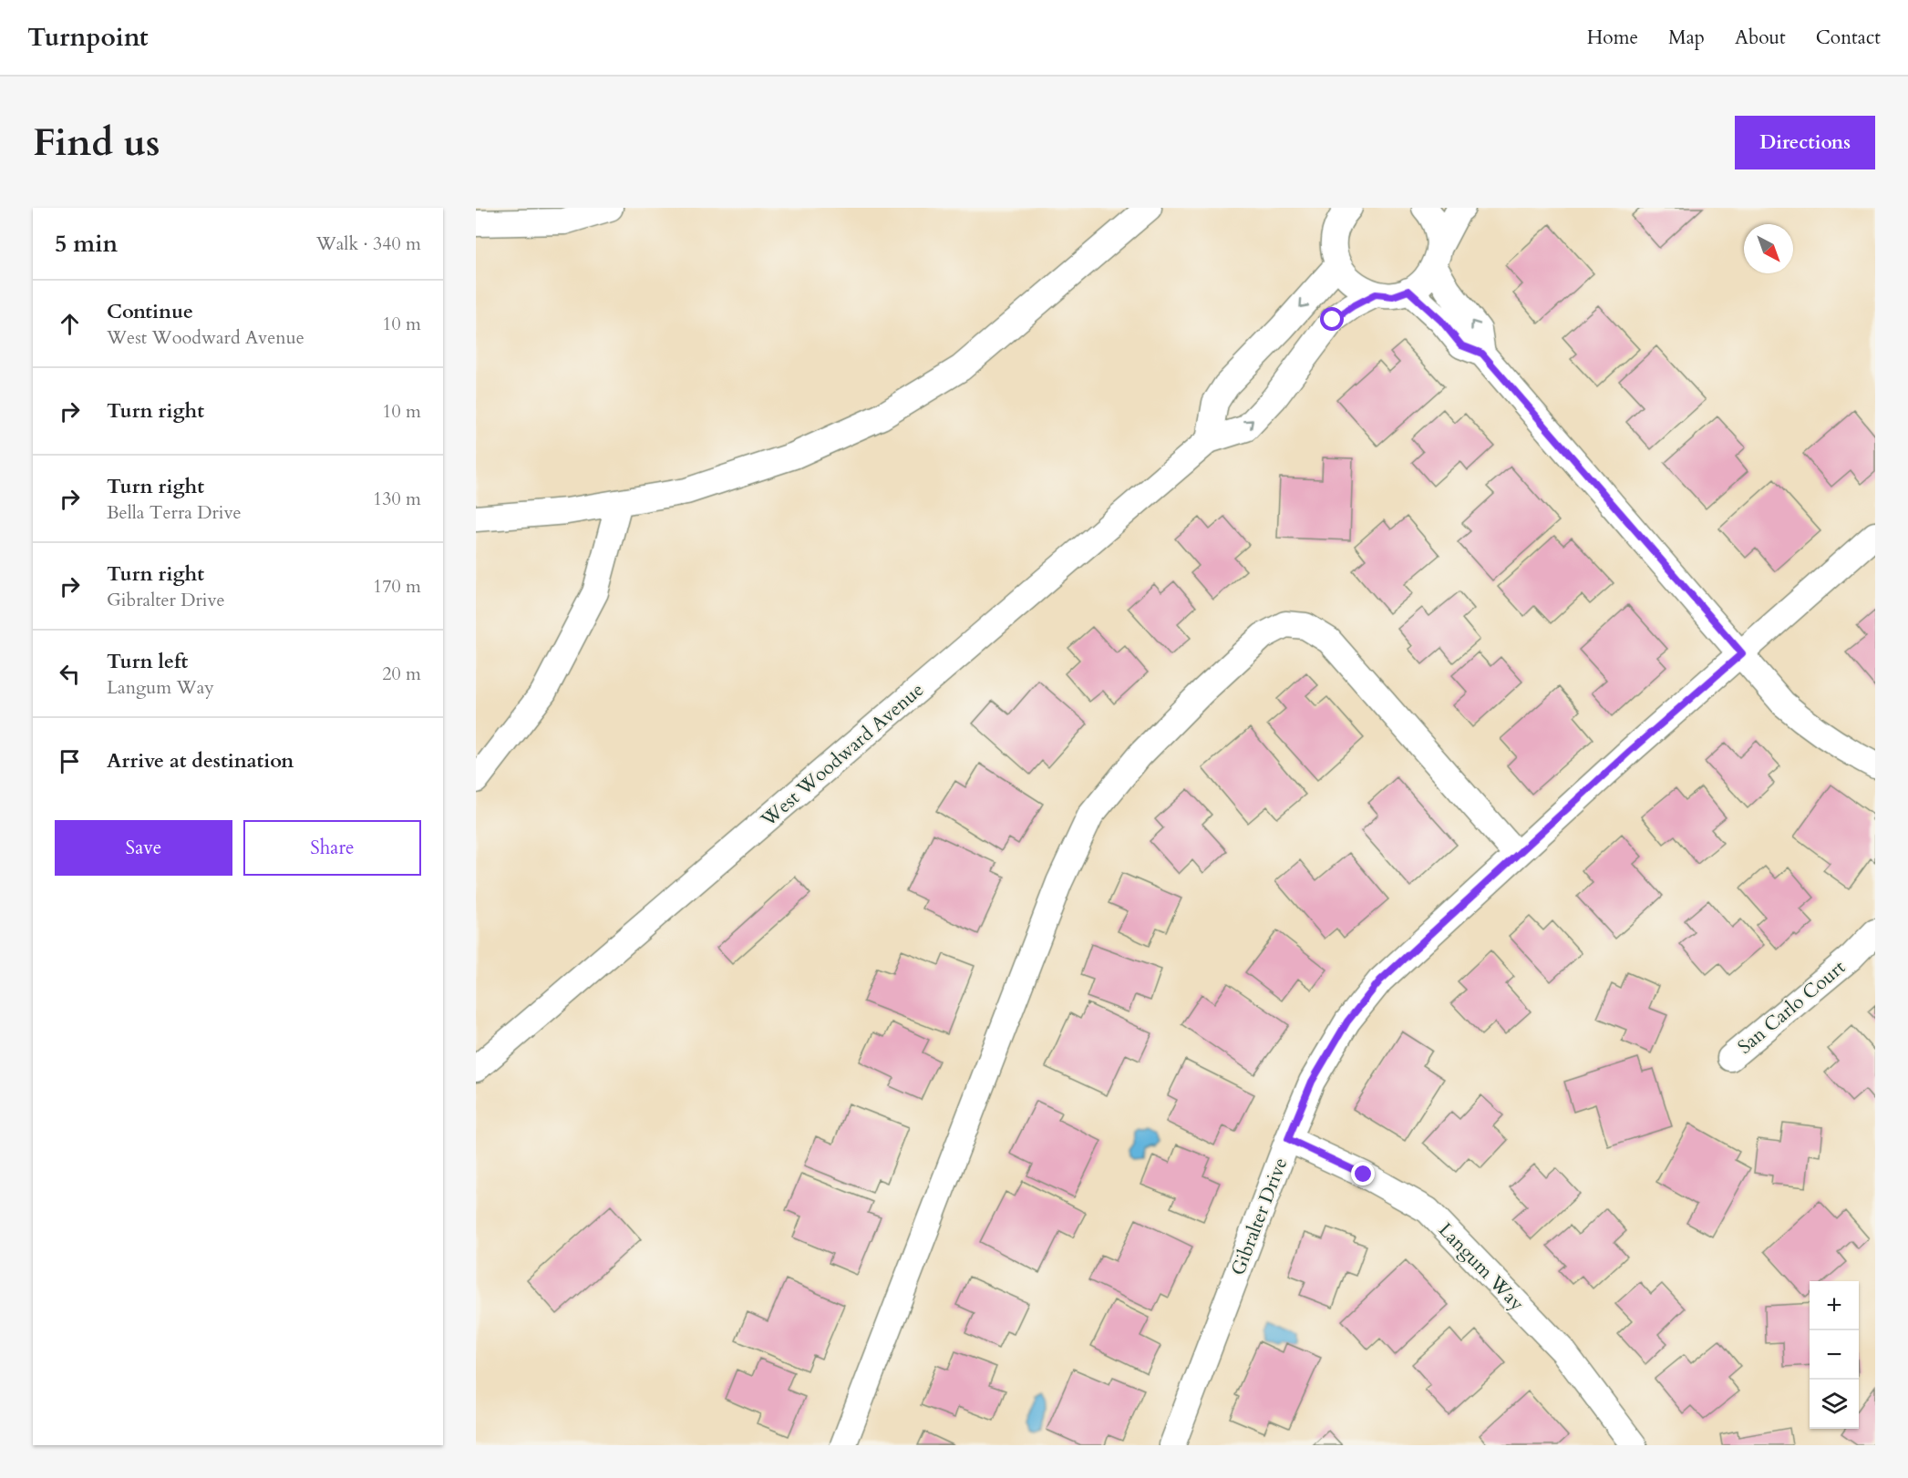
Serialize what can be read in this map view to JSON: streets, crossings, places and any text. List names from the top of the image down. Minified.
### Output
{"streets":{"street":["West Woodward Avenue","San Carlo Court","Gibralter Drive","Langum Way"]},"crossings":[["Gibralter Drive","Langum Way"]],"north":"bottom right","page":{"header":"Turnpoint","nav":["Home","Map","About","Contact"],"buttons":["Directions",["Save","Share"]],"title":"Find us","heading":["5 min","Walk · 340 m"],"list":[["Continue","West Woodward Avenue","10 m"],["Turn right","10 m"],["Turn right","Bella Terra Drive","130 m"],["Turn right","Gibralter Drive","170 m"],["Turn left","Langum Way","20 m"],"Arrive at destination"],"map_buttons":["+","−"]}}
